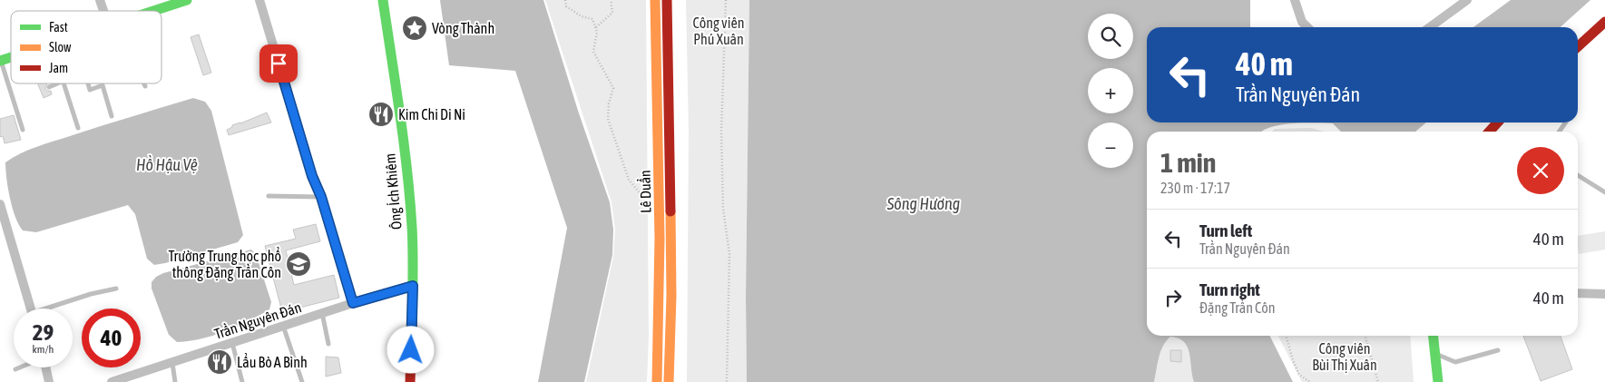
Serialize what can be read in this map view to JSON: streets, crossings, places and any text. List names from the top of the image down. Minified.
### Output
{"streets":{"main road":["Ông Ích Khiêm","Lê Duẩn"],"street":["Trần Nguyên Đán"]},"crossings":[["Ông Ích Khiêm","Trần Nguyên Đán"]],"water":["Hồ Hậu Vệ","Sông Hương"],"parks":["Công viên Phú Xuân","Công viên Bùi Thị Xuân"],"places":{"place":["Vòng Thành"],"restaurant":["Kim Chi Di Ni","Lẩu Bò A Bình"],"school or university":["Trường Trung học phổ thông Đặng Trần Côn"]},"legend":["Fast","Slow","Jam"],"page":{"map_buttons":["+","−"],"turn":["40 m","Trần Nguyên Đán"],"heading":["1 min","230 m · 17:17"],"list":[{"name":"Turn left","note":"Trần Nguyên Đán","value":"40 m"},{"name":"Turn right","note":"Đặng Trần Côn","value":"40 m"}],"speed":"29 km/h","limit":"40"}}
